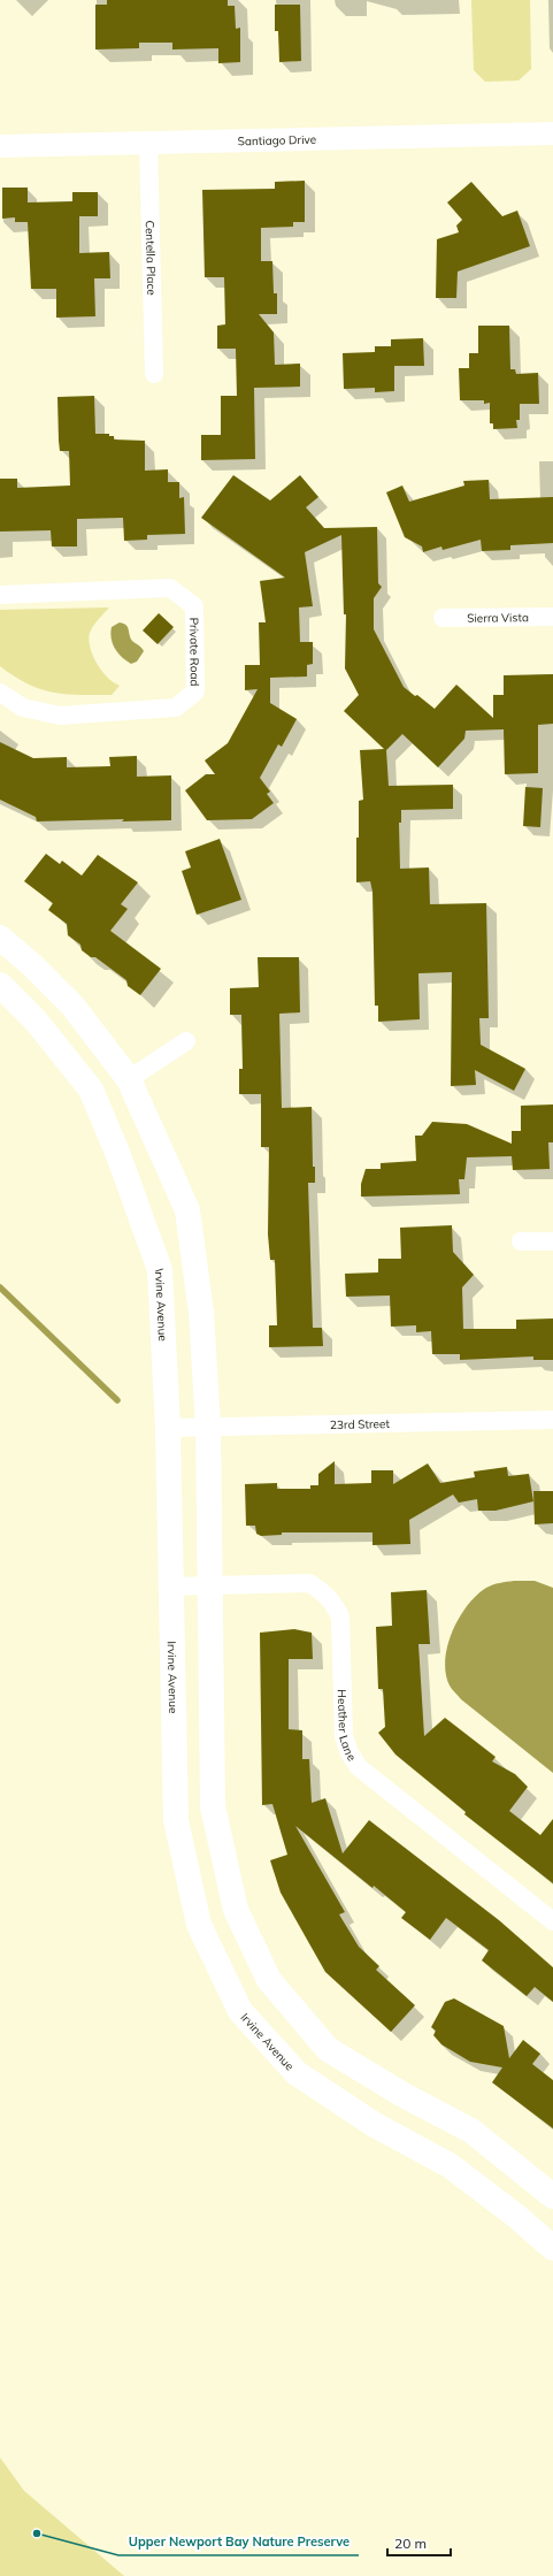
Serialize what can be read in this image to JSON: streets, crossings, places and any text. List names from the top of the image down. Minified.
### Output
{"streets":{"main road":["Irvine Avenue"],"street":["Santiago Drive","Centella Place","Sierra Vista","Private Road","23rd Street","Heather Lane"]},"crossings":[["Santiago Drive","Centella Place"],["Irvine Avenue","23rd Street"],["Irvine Avenue","Heather Lane"]],"places":["Upper Newport Bay Nature Preserve"],"scale_bar":"20 m"}
